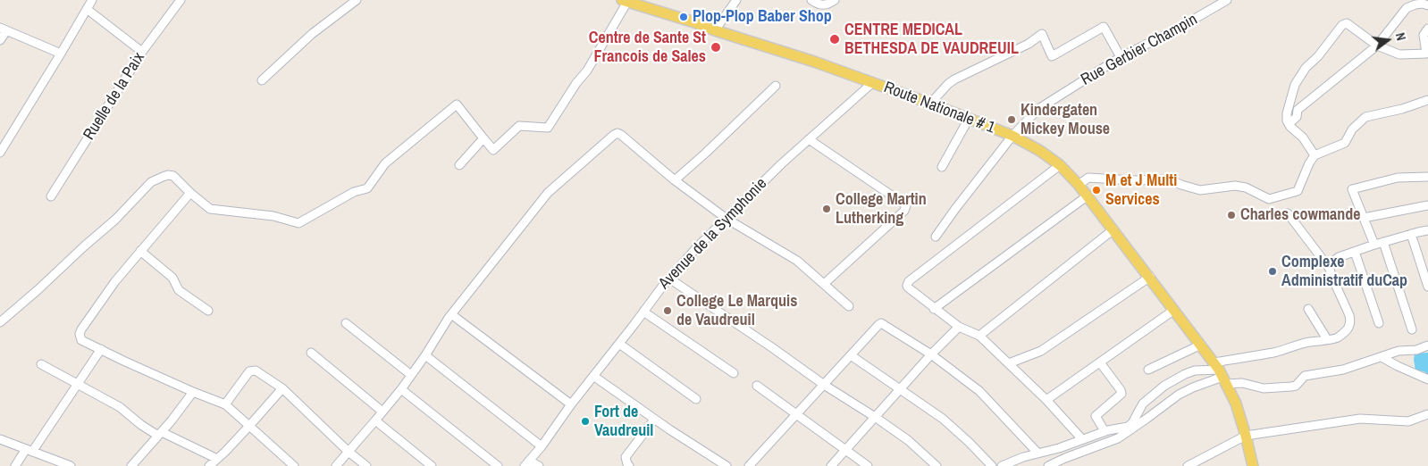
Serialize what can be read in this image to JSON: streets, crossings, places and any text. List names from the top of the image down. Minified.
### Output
{"streets":{"main road":["Route Nationale # 1"],"street":["Rue Gerbier Champin","Ruelle de la Paix","Avenue de la Symphonie"]},"crossings":[["Rue Gerbier Champin","Route Nationale # 1"],["Route Nationale # 1","Avenue de la Symphonie"]],"places":["Plop-Plop Baber Shop","CENTRE MEDICAL BETHESDA DE VAUDREUIL","Centre de Sante St Francois de Sales","Kindergaten Mickey Mouse","M et J Multi Services","College Martin Lutherking","Charles cowmande","Complexe Administratif duCap","College Le Marquis de Vaudreuil","Fort de Vaudreuil"],"north":"right"}
